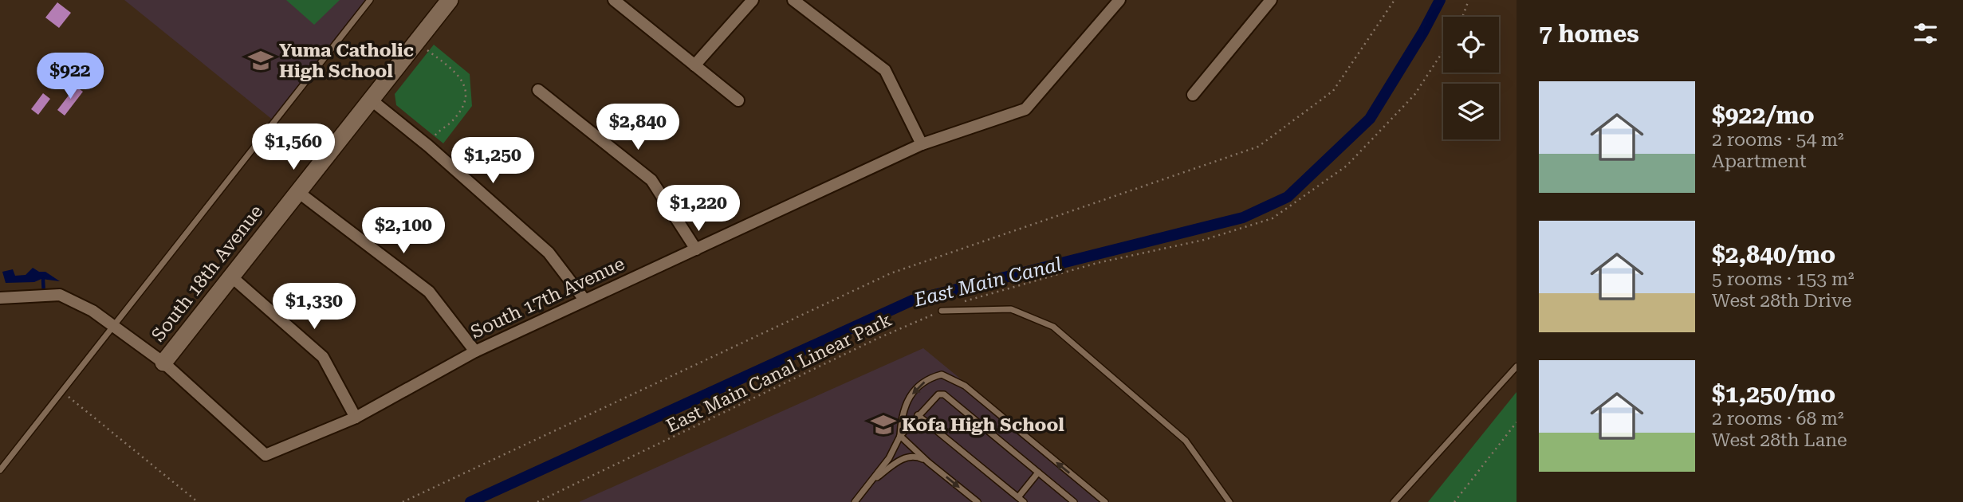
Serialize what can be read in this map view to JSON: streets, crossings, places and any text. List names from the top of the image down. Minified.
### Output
{"streets":{"street":["South 18th Avenue","South 17th Avenue"],"path":["East Main Canal Linear Park"]},"crossings":[["South 18th Avenue","South 17th Avenue"]],"water":["East Main Canal"],"places":{"school or university":["Yuma Catholic High School","Kofa High School"]},"page":{"heading":"7 homes","price":["$922","$2,840","$1,560","$1,250","$1,220","$2,100","$1,330"],"list":[{"name":"$922/mo","note":"2 rooms · 54 m² · Apartment"},{"name":"$2,840/mo","note":"5 rooms · 153 m² · West 28th Drive"},{"name":"$1,250/mo","note":"2 rooms · 68 m² · West 28th Lane"}]}}
